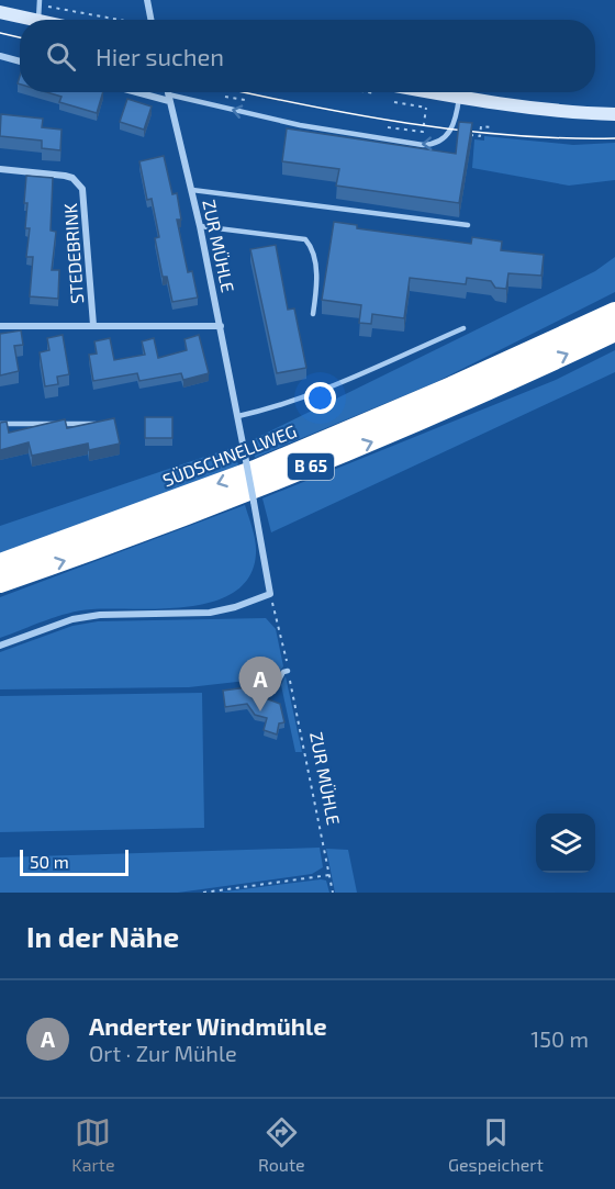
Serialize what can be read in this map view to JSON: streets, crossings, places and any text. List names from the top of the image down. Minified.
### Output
{"streets":{"highway":["SÜDSCHNELLWEG","B 65"],"street":["ZUR MÜHLE","STEDEBRINK"]},"crossings":[["ZUR MÜHLE","STEDEBRINK"]],"scale_bar":"50 m","page":{"search":"Hier suchen","pins":"A","scale":"50 m","heading":"In der Nähe","list":[{"mark":"A","name":"Anderter Windmühle","note":"Ort · Zur Mühle","value":"150 m"}],"nav":["Karte","Route","Gespeichert"]}}
